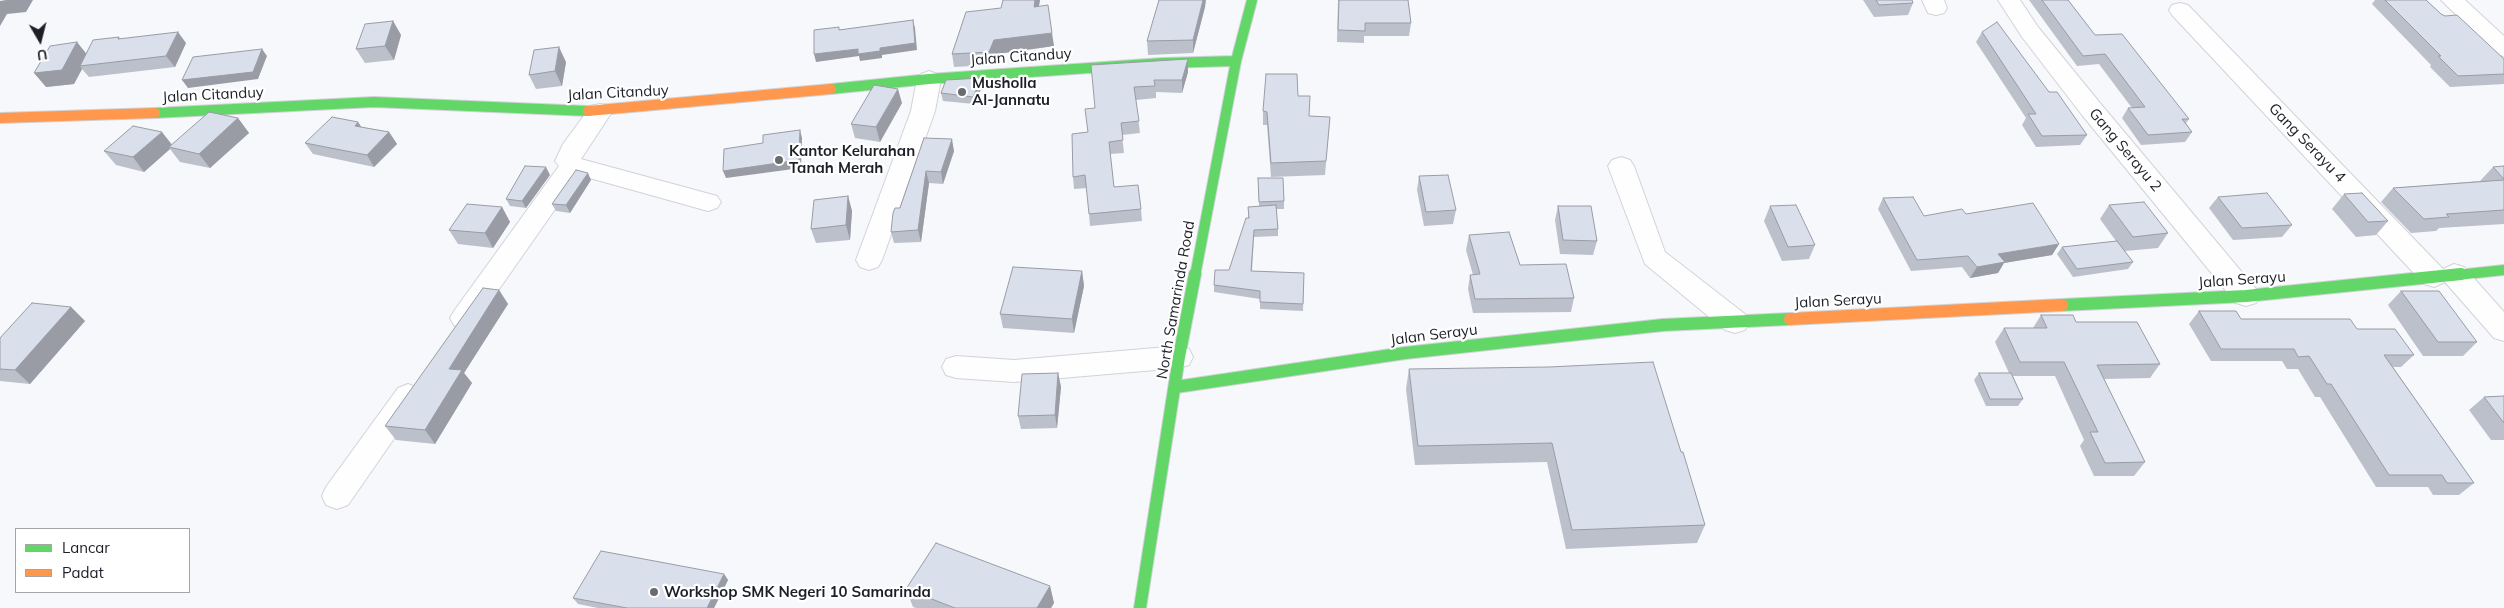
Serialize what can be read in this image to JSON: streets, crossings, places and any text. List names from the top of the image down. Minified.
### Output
{"streets":{"main road":["Jalan Citanduy","Jalan Serayu","North Samarinda Road"],"street":["Gang Serayu 4","Gang Serayu 2"]},"crossings":[["Jalan Citanduy","North Samarinda Road"],["Gang Serayu 4","Jalan Serayu"],["Gang Serayu 2","Jalan Serayu"],["Jalan Serayu","North Samarinda Road"]],"places":["Musholla Al-Jannatu","Kantor Kelurahan Tanah Merah","Workshop SMK Negeri 10 Samarinda"],"legend":["Lancar","Padat"],"north":"bottom"}
